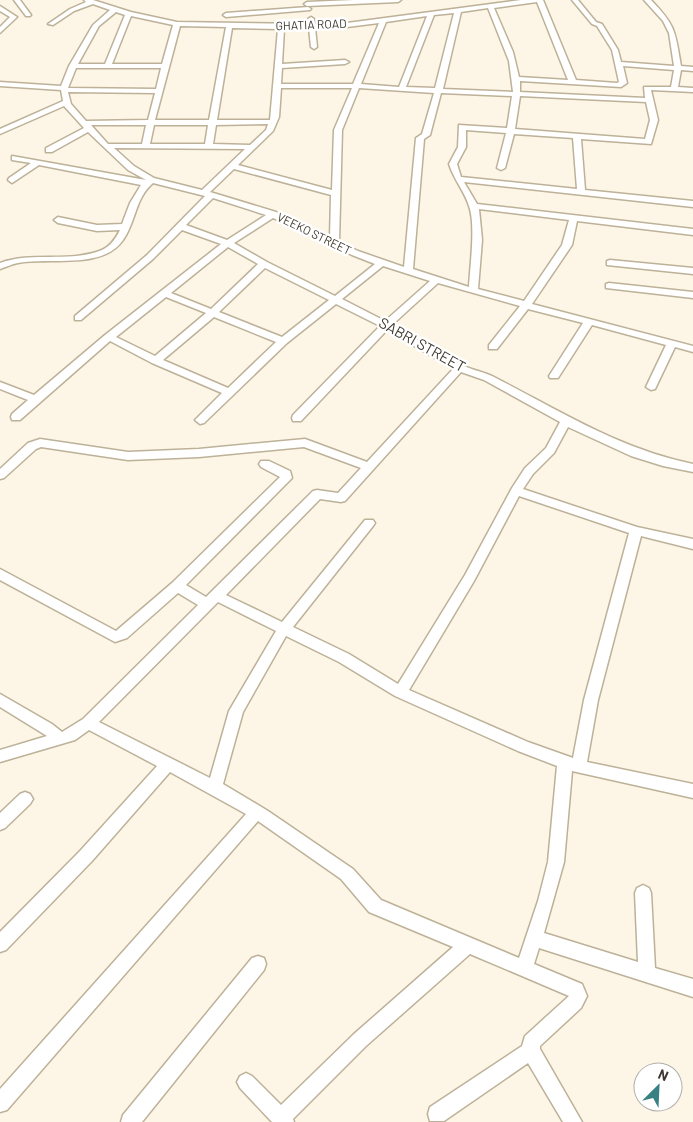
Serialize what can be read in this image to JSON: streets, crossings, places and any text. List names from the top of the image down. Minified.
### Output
{"streets":{"street":["GHATIA ROAD","VEEKO STREET","SABRI STREET"]},"north":"top right"}
